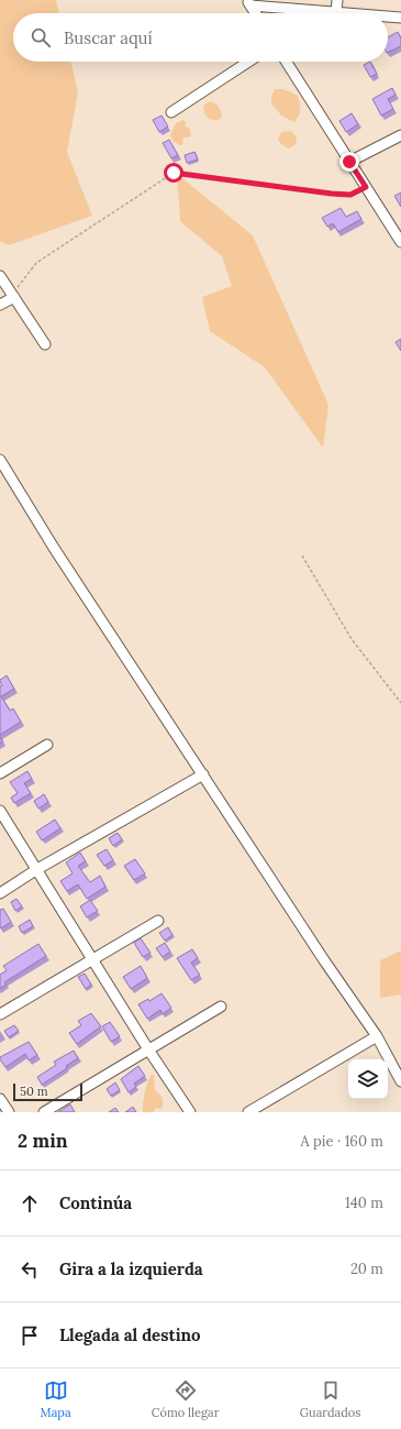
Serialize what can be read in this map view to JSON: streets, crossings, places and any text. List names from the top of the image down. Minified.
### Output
{"scale_bar":"50 m","page":{"search":"Buscar aquí","scale":"50 m","heading":["2 min","A pie · 160 m"],"list":[["Continúa","140 m"],["Gira a la izquierda","20 m"],"Llegada al destino"],"nav":["Mapa","Cómo llegar","Guardados"]}}
